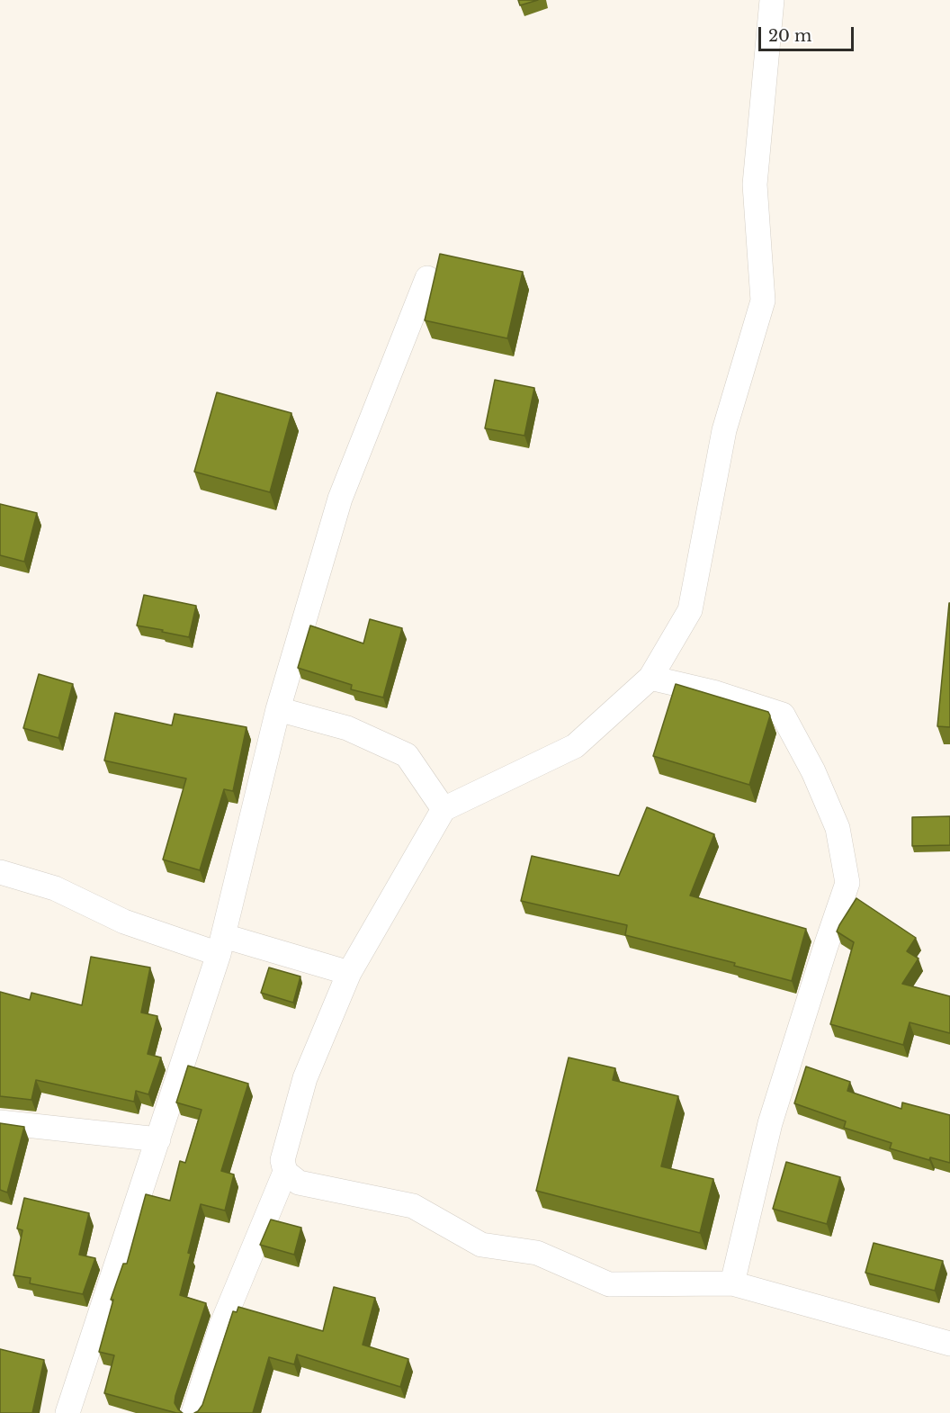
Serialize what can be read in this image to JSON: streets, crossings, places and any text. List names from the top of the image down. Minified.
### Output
{"scale_bar":"20 m"}
